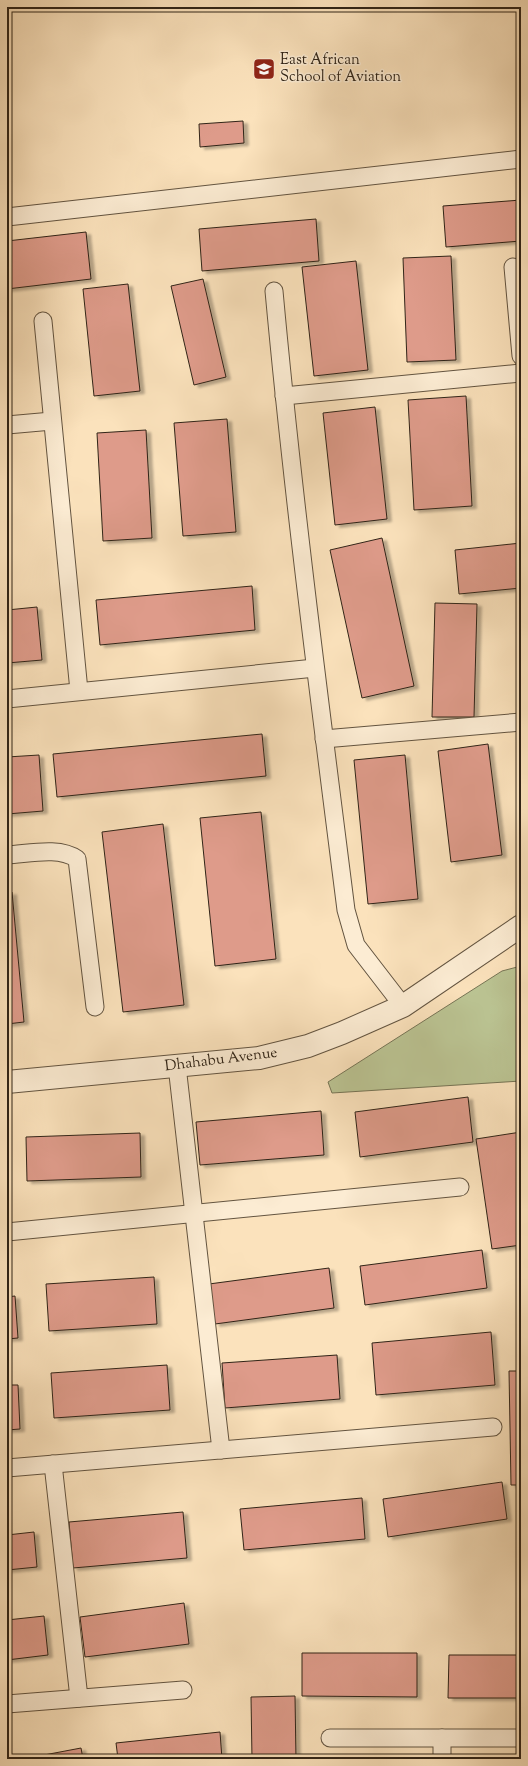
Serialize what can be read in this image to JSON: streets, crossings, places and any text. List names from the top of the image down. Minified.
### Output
{"streets":{"street":["Dhahabu Avenue"]},"places":{"school or university":["East African School of Aviation"]}}
